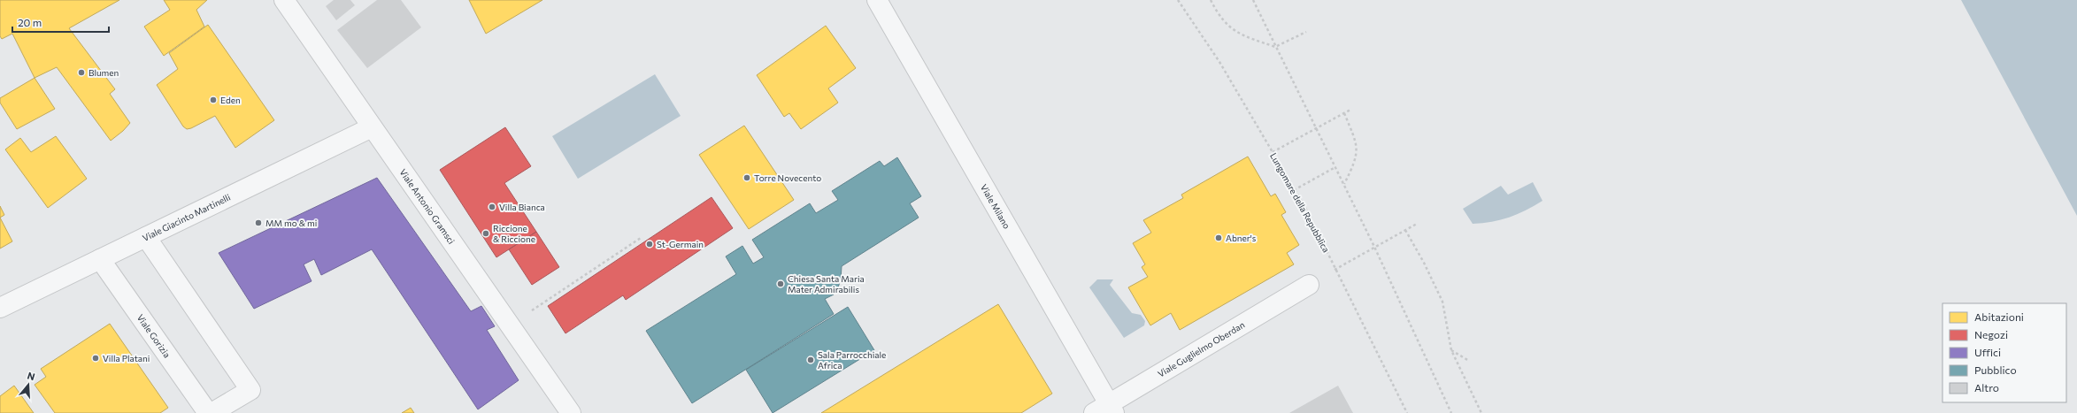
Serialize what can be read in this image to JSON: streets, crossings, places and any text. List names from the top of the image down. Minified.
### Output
{"streets":{"street":["Viale Milano","Viale Antonio Gramsci","Viale Giacinto Martinelli","Viale Gorizia","Viale Guglielmo Oberdan"],"path":["Lungomare della Repubblica"]},"crossings":[["Viale Milano","Viale Guglielmo Oberdan"],["Viale Antonio Gramsci","Viale Giacinto Martinelli"],["Viale Giacinto Martinelli","Viale Gorizia"]],"places":["Blumen","Eden","Torre Novecento","Villa Bianca","MM mo & mi","Riccione & Riccione","Abner's","St-Germain","Chiesa Santa Maria Mater Admirabilis","Villa Platani","Sala Parrocchiale Africa"],"legend":["Abitazioni","Negozi","Uffici","Pubblico","Altro"],"scale_bar":"20 m","north":"top"}
